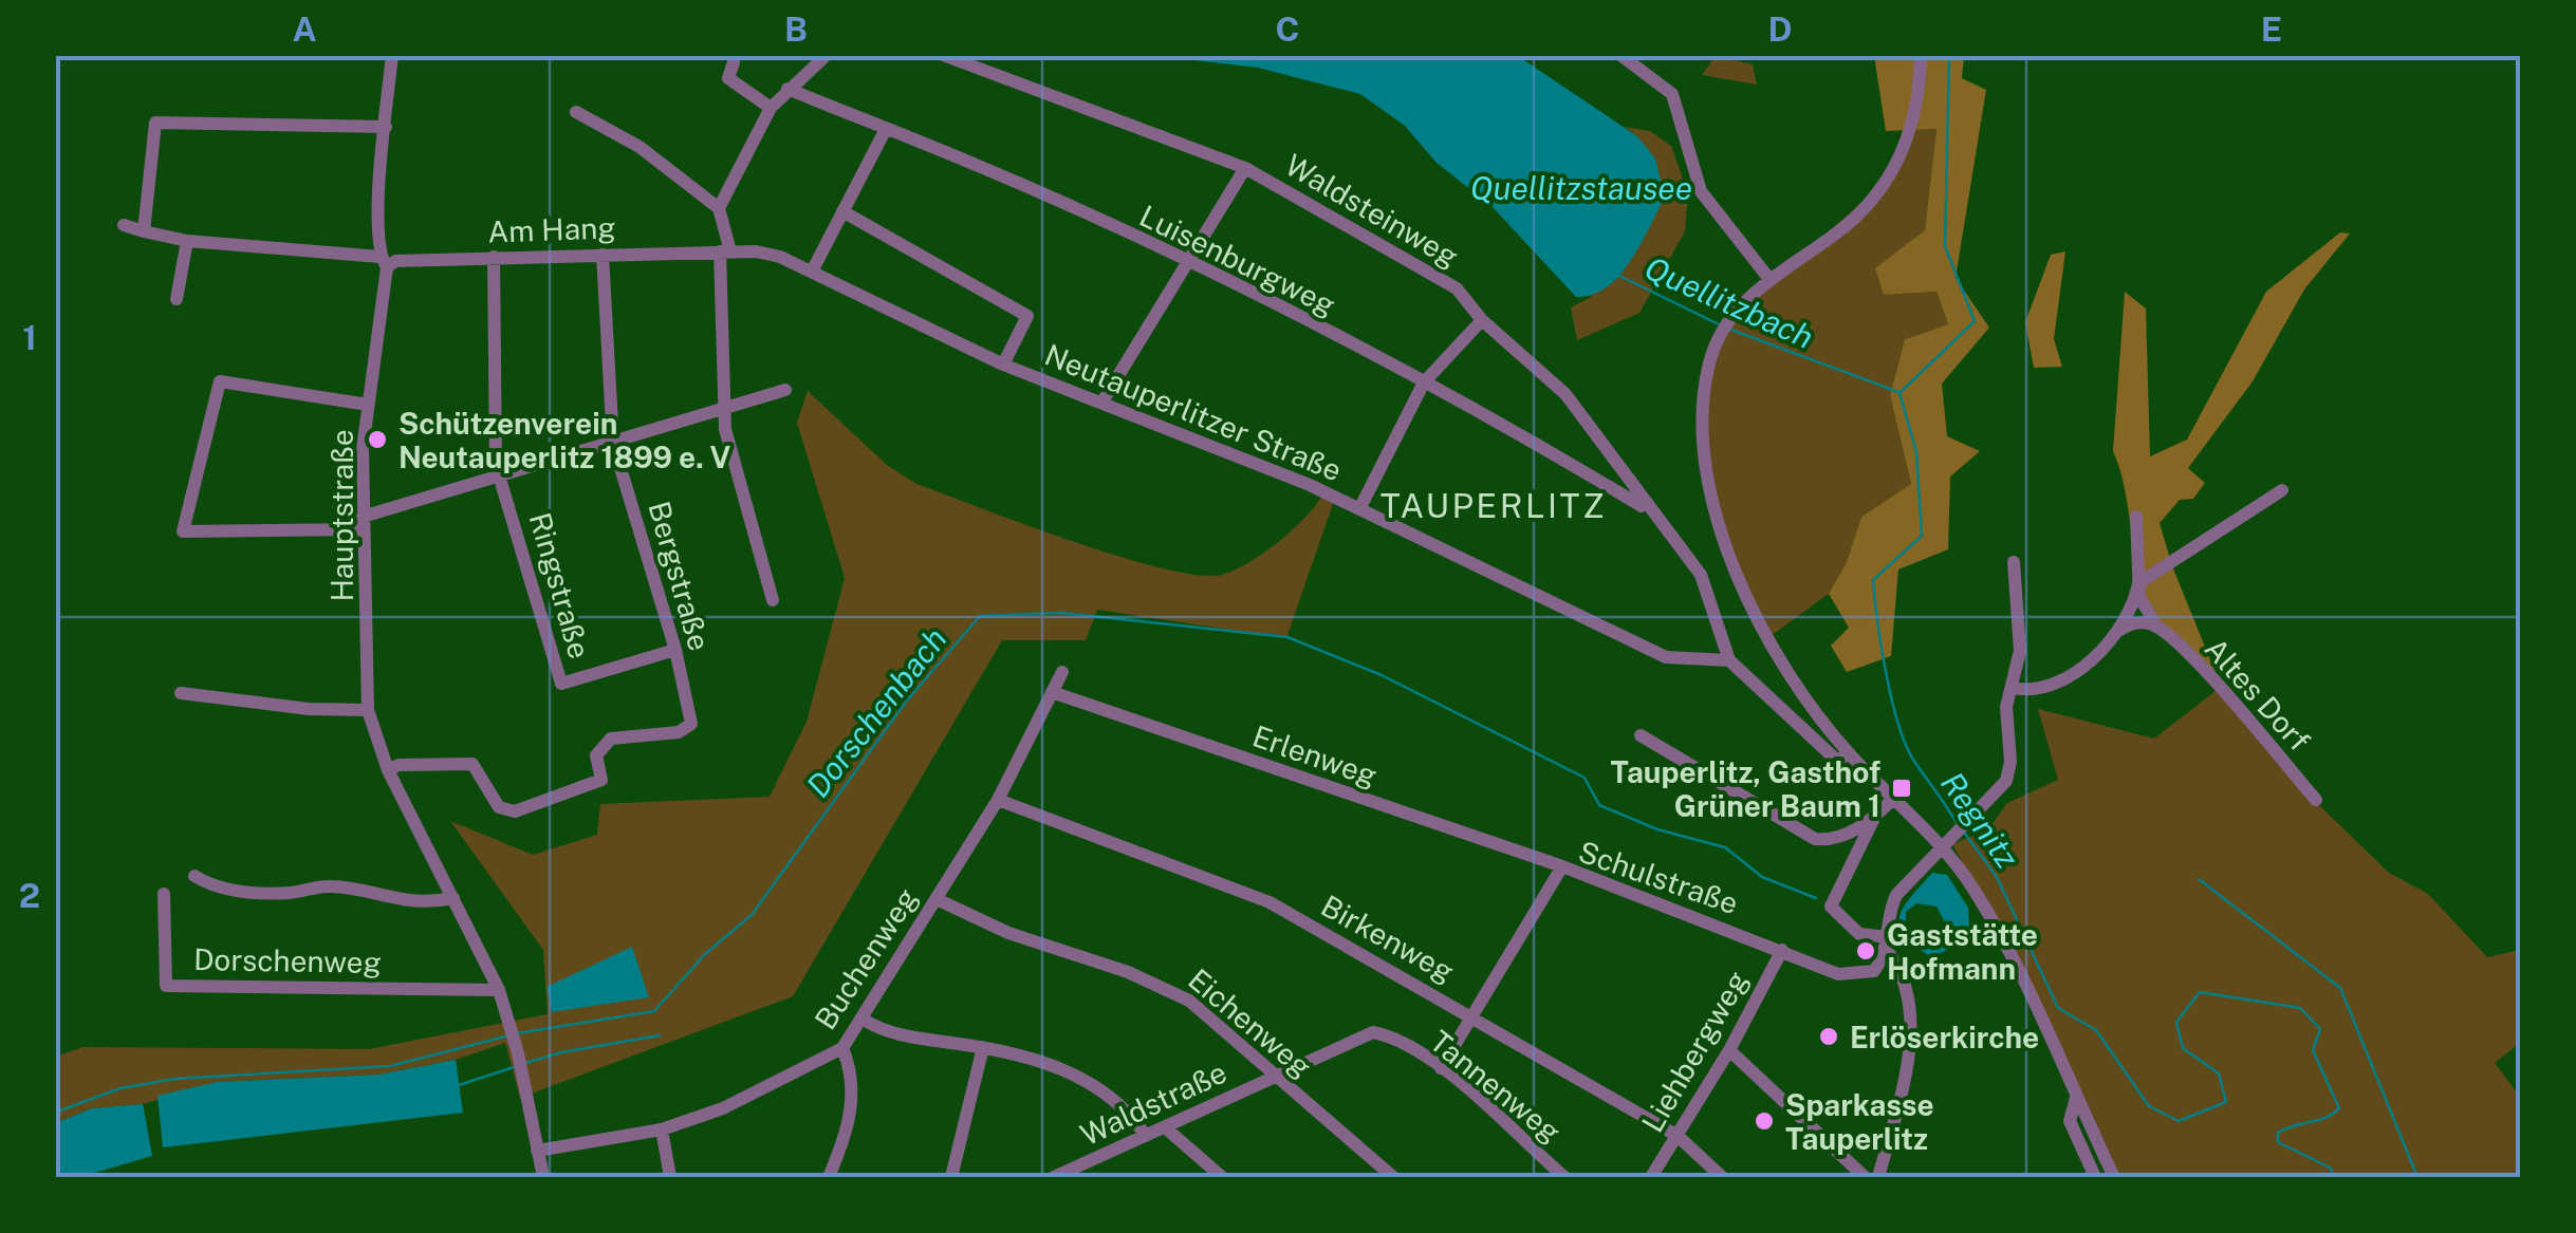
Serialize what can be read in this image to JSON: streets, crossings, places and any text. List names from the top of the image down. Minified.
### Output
{"streets":{"street":["Waldsteinweg","Am Hang","Luisenburgweg","Neutauperlitzer Straße","Hauptstraße","Bergstraße","Ringstraße","Altes Dorf","Erlenweg","Schulstraße","Birkenweg","Buchenweg","Dorschenweg","Eichenweg","Liehbergweg","Tannenweg","Waldstraße"]},"crossings":[["Waldsteinweg","Luisenburgweg"],["Waldsteinweg","Neutauperlitzer Straße"],["Am Hang","Neutauperlitzer Straße"],["Am Hang","Hauptstraße"],["Am Hang","Bergstraße"],["Am Hang","Ringstraße"],["Hauptstraße","Bergstraße"],["Hauptstraße","Buchenweg"],["Hauptstraße","Dorschenweg"],["Bergstraße","Ringstraße"],["Erlenweg","Schulstraße"],["Erlenweg","Buchenweg"],["Schulstraße","Birkenweg"],["Schulstraße","Liehbergweg"],["Schulstraße","Tannenweg"],["Birkenweg","Buchenweg"],["Birkenweg","Liehbergweg"],["Buchenweg","Eichenweg"],["Eichenweg","Tannenweg"],["Eichenweg","Waldstraße"],["Tannenweg","Waldstraße"]],"districts":["TAUPERLITZ"],"water":["Quellitzstausee","Quellitzbach","Dorschenbach","Regnitz"],"places":{"other":["Schützenverein Neutauperlitz 1899 e. V","Gaststätte Hofmann","Erlöserkirche","Sparkasse Tauperlitz"],"transit":["Tauperlitz, Gasthof Grüner Baum 1"]},"grid":{"columns":["A","B","C","D","E"],"rows":["1","2"]}}
